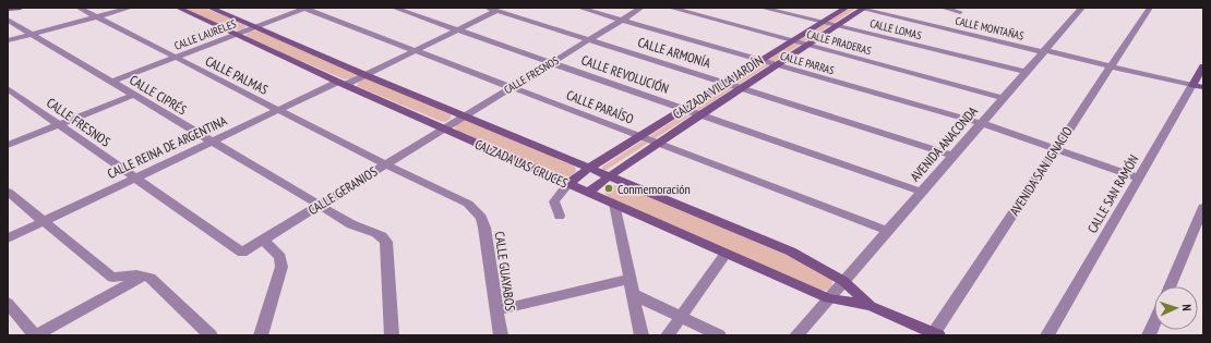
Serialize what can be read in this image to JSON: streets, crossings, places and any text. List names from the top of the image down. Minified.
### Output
{"streets":{"street":["CALLE MONTAÑAS","CALLE LOMAS","CALLE LAURELES","CALLE PRADERAS","CALLE ARMONÍA","CALLE PARRAS","CALLE REVOLUCIÓN","CALLE PALMAS","CALLE FRESNOS","CALZADA VILLA JARDÍN","CALLE CIPRÉS","CALLE PARAÍSO","AVENIDA ANACONDA","CALLE REINA DE ARGENTINA","CALZADA LAS CRUCES","AVENIDA SAN IGNACIO","CALLE GERANIOS","CALLE SAN RAMÓN","CALLE GUAYABOS"]},"crossings":[["CALLE MONTAÑAS","CALZADA VILLA JARDÍN"],["CALLE MONTAÑAS","AVENIDA ANACONDA"],["CALLE MONTAÑAS","AVENIDA SAN IGNACIO"],["CALLE MONTAÑAS","CALLE SAN RAMÓN"],["CALLE LOMAS","CALZADA VILLA JARDÍN"],["CALLE LOMAS","AVENIDA ANACONDA"],["CALLE LAURELES","CALLE PALMAS"],["CALLE LAURELES","CALLE CIPRÉS"],["CALLE LAURELES","CALLE PARAÍSO"],["CALLE LAURELES","CALZADA LAS CRUCES"],["CALLE PRADERAS","CALZADA VILLA JARDÍN"],["CALLE PRADERAS","AVENIDA ANACONDA"],["CALLE ARMONÍA","CALLE FRESNOS"],["CALLE ARMONÍA","CALZADA VILLA JARDÍN"],["CALLE ARMONÍA","AVENIDA ANACONDA"],["CALLE ARMONÍA","CALLE REINA DE ARGENTINA"],["CALLE PARRAS","CALLE FRESNOS"],["CALLE PARRAS","CALZADA VILLA JARDÍN"],["CALLE PARRAS","AVENIDA ANACONDA"],["CALLE PARRAS","AVENIDA SAN IGNACIO"],["CALLE PARRAS","CALLE SAN RAMÓN"],["CALLE REVOLUCIÓN","CALLE FRESNOS"],["CALLE REVOLUCIÓN","CALZADA VILLA JARDÍN"],["CALLE REVOLUCIÓN","AVENIDA ANACONDA"],["CALLE REVOLUCIÓN","CALLE REINA DE ARGENTINA"],["CALLE PALMAS","CALLE REINA DE ARGENTINA"],["CALLE PALMAS","CALLE GERANIOS"],["CALLE PALMAS","CALLE GUAYABOS"],["CALLE FRESNOS","CALLE PARAÍSO"],["CALLE FRESNOS","CALLE REINA DE ARGENTINA"],["CALLE FRESNOS","CALZADA LAS CRUCES"],["CALLE FRESNOS","CALLE GERANIOS"],["CALZADA VILLA JARDÍN","CALLE PARAÍSO"],["CALZADA VILLA JARDÍN","CALZADA LAS CRUCES"],["CALLE CIPRÉS","CALLE REINA DE ARGENTINA"],["CALLE CIPRÉS","CALLE GERANIOS"],["CALLE PARAÍSO","AVENIDA ANACONDA"],["CALLE PARAÍSO","CALLE REINA DE ARGENTINA"],["AVENIDA ANACONDA","CALZADA LAS CRUCES"],["CALLE REINA DE ARGENTINA","CALZADA LAS CRUCES"],["CALZADA LAS CRUCES","AVENIDA SAN IGNACIO"],["CALZADA LAS CRUCES","CALLE GERANIOS"],["CALLE GERANIOS","CALLE GUAYABOS"]],"places":["Conmemoración"],"north":"right"}
